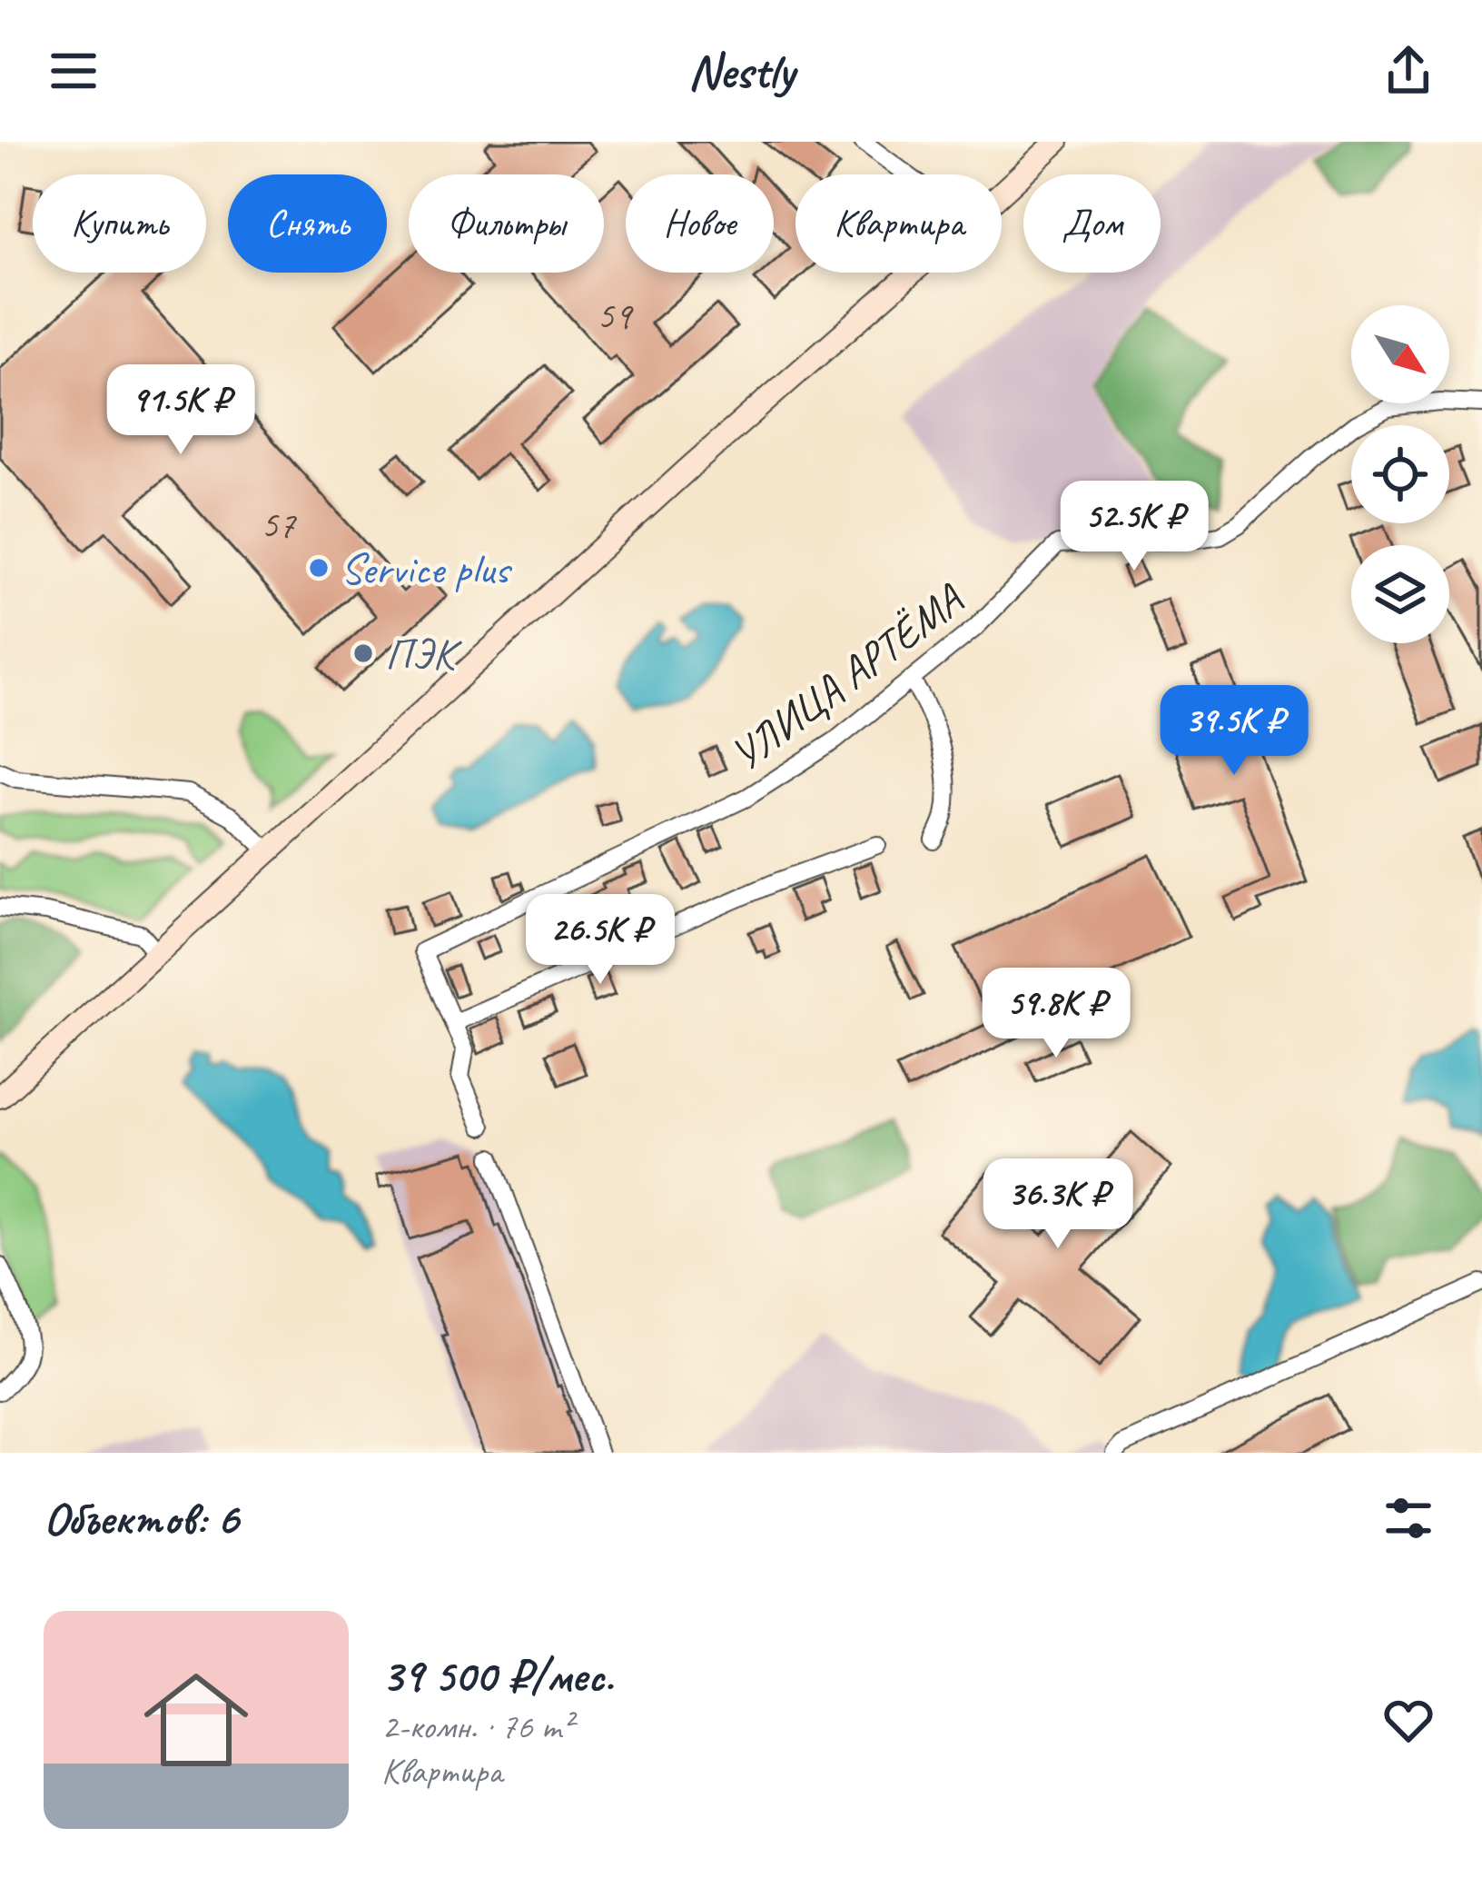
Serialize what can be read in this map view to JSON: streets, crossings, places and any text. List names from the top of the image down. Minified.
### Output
{"streets":{"street":["УЛИЦА АРТЁМА"]},"places":["Service plus","ПЭК"],"house_numbers":["59","57"],"north":"bottom right","page":{"header":"Nestly","chip":["Купить","Снять","Фильтры","Новое","Квартира","Дом"],"price":["91.5K ₽","52.5K ₽","39.5K ₽","26.5K ₽","59.8K ₽","36.3K ₽"],"heading":"Объектов: 6","list":[{"name":"39 500 ₽/мес.","note":"2-комн. · 76 m² · Квартира"}]}}
